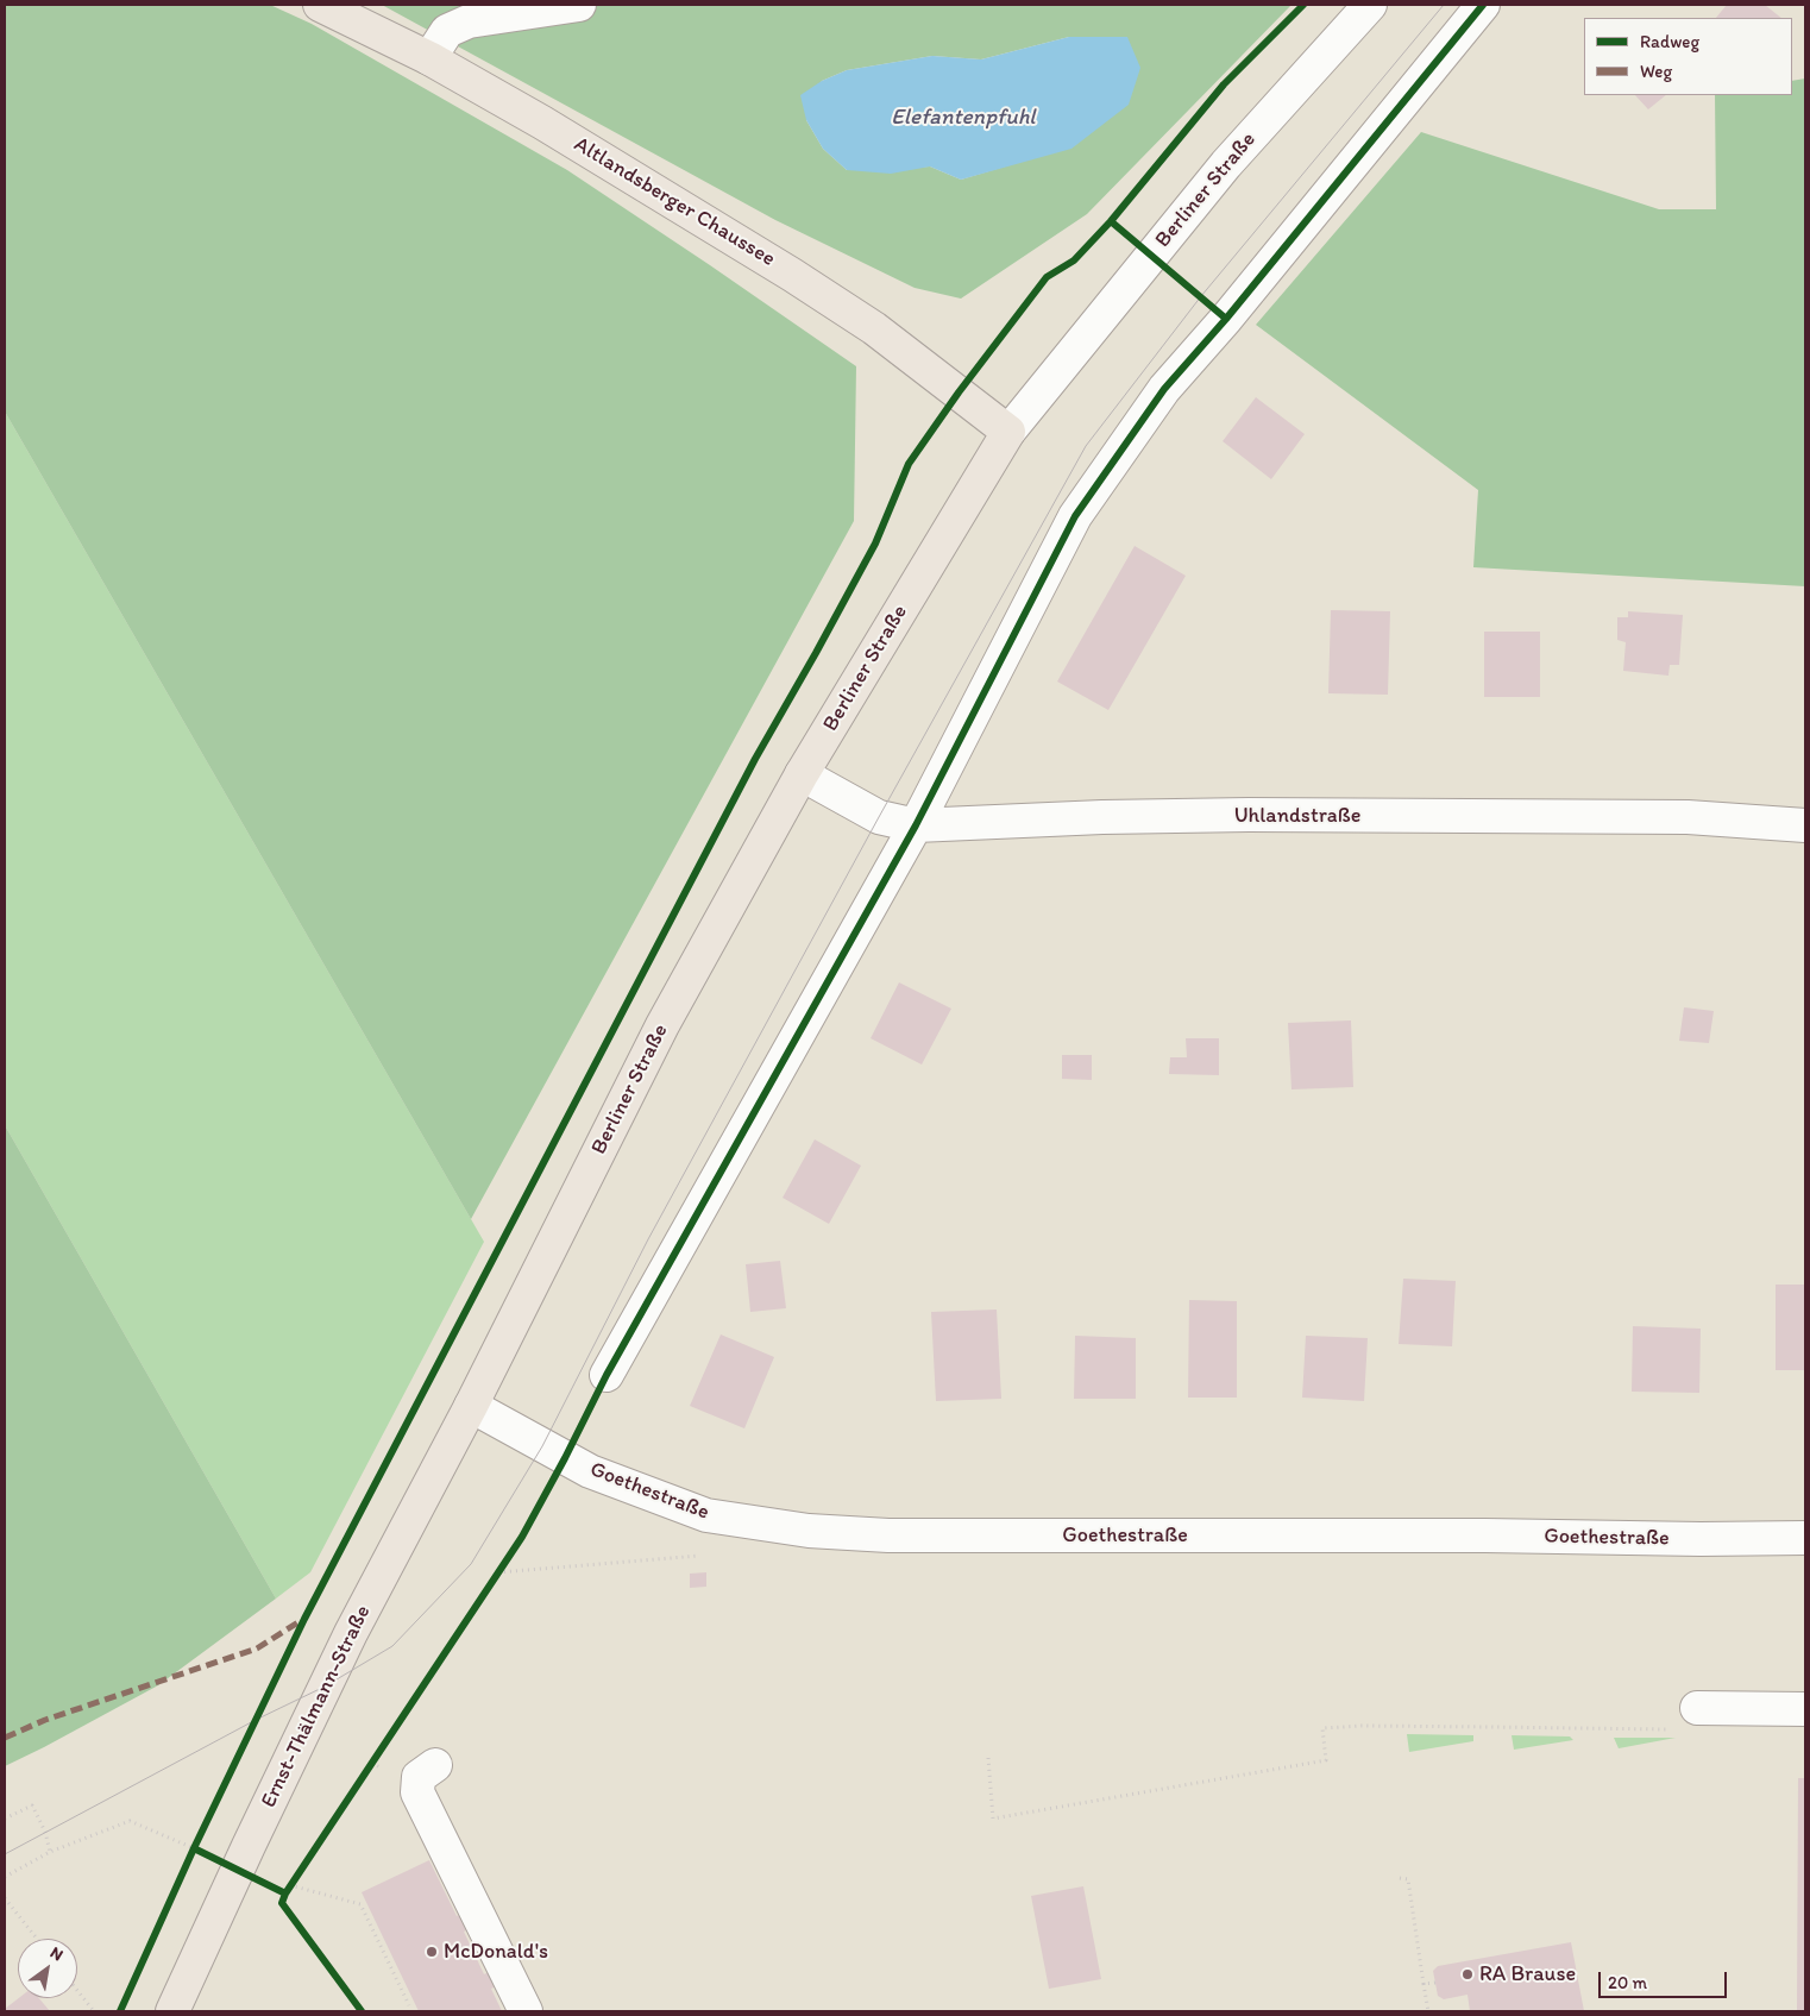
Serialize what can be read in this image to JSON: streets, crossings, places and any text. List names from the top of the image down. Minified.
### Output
{"streets":{"main road":["Berliner Straße","Altlandsberger Chaussee","Ernst-Thälmann-Straße"],"street":["Uhlandstraße","Goethestraße"]},"crossings":[["Berliner Straße","Altlandsberger Chaussee"],["Berliner Straße","Uhlandstraße"],["Berliner Straße","Goethestraße"],["Berliner Straße","Ernst-Thälmann-Straße"],["Goethestraße","Ernst-Thälmann-Straße"]],"water":["Elefantenpfuhl"],"places":["McDonald's","RA Brause"],"legend":["Radweg","Weg"],"scale_bar":"20 m","north":"top right"}
